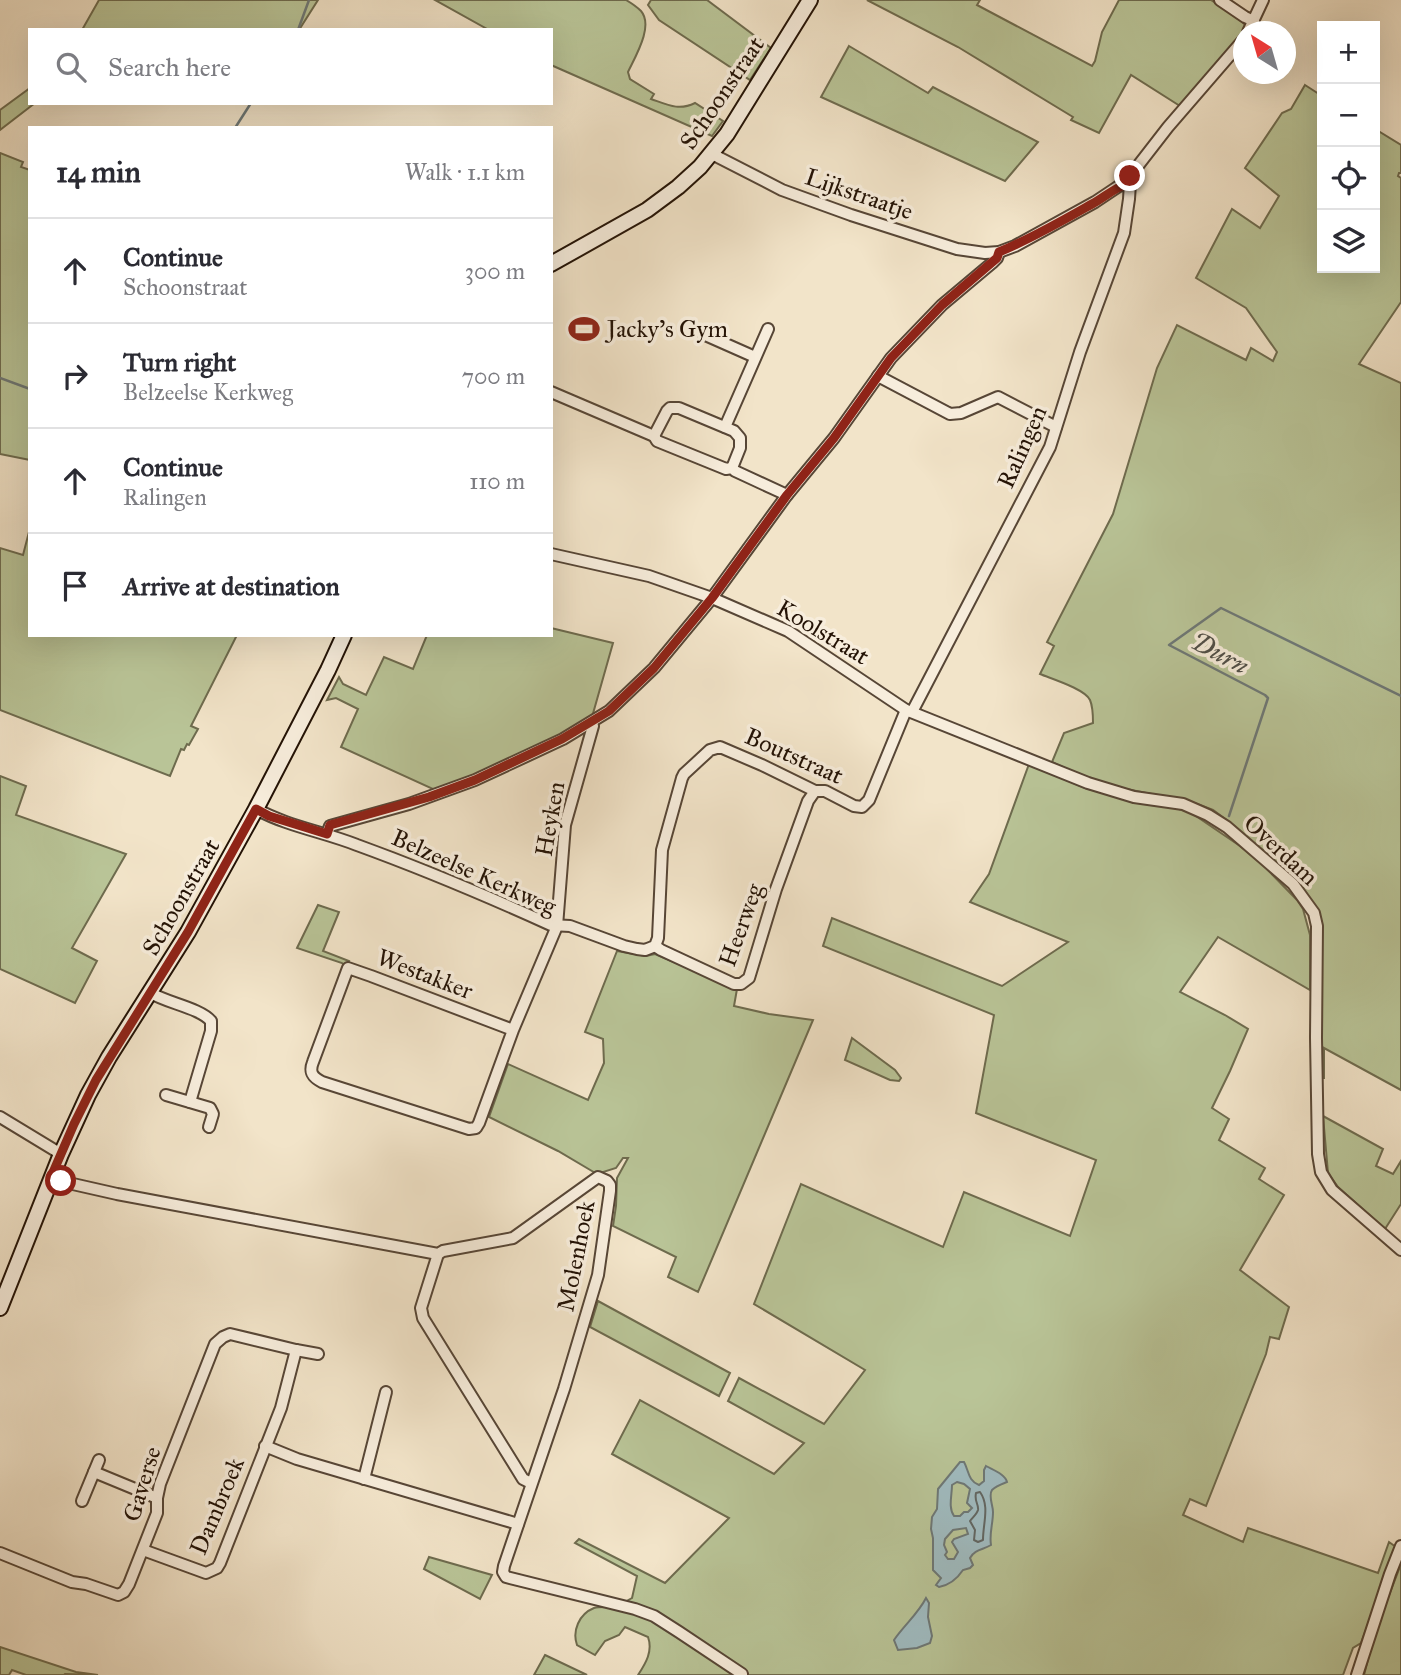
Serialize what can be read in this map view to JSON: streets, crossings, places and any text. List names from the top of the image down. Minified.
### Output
{"streets":{"street":["Schoonstraat","Lijkstraatje","Ralingen","Koolstraat","Boutstraat","Heyken","Overdam","Belzeelse Kerkweg","Heerweg","Westakker","Molenhoek","Gaverse","Dambroek"]},"crossings":[["Schoonstraat","Lijkstraatje"],["Schoonstraat","Belzeelse Kerkweg"],["Schoonstraat","Molenhoek"],["Lijkstraatje","Belzeelse Kerkweg"],["Ralingen","Koolstraat"],["Ralingen","Boutstraat"],["Ralingen","Overdam"],["Koolstraat","Boutstraat"],["Koolstraat","Overdam"],["Koolstraat","Belzeelse Kerkweg"],["Boutstraat","Overdam"],["Boutstraat","Heerweg"],["Heyken","Belzeelse Kerkweg"],["Belzeelse Kerkweg","Westakker"],["Molenhoek","Dambroek"],["Gaverse","Dambroek"]],"water":["Durn"],"places":{"sports":["Jacky's Gym"]},"north":"top left","page":{"map_buttons":["+","−"],"search":"Search here","heading":["14 min","Walk · 1.1 km"],"list":[["Continue","Schoonstraat","300 m"],["Turn right","Belzeelse Kerkweg","700 m"],["Continue","Ralingen","110 m"],"Arrive at destination"]}}
